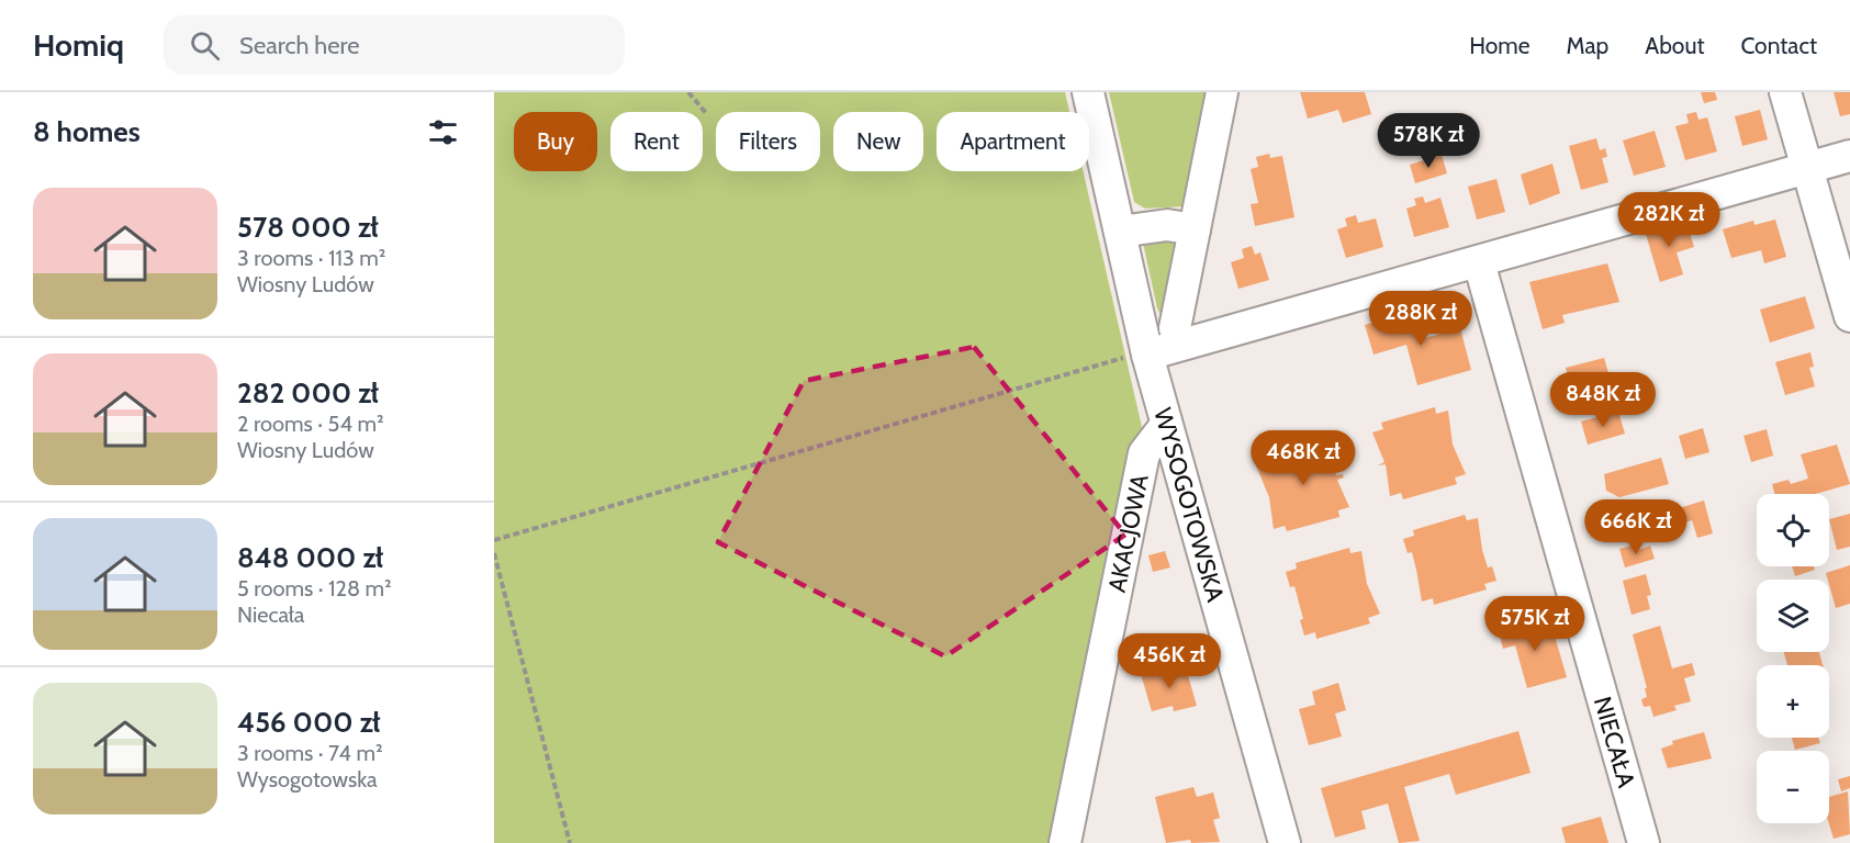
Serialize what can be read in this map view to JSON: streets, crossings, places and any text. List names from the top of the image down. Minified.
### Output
{"streets":{"street":["WYSOGOTOWSKA","AKACJOWA","NIECAŁA"]},"crossings":[["WYSOGOTOWSKA","AKACJOWA"]],"page":{"header":"Homiq","search":"Search here","nav":["Home","Map","About","Contact"],"heading":"8 homes","chip":["Buy","Rent","Filters","New","Apartment"],"price":["578K zł","282K zł","288K zł","848K zł","468K zł","666K zł","575K zł","456K zł"],"list":[{"name":"578 000 zł","note":"3 rooms · 113 m² · Wiosny Ludów"},{"name":"282 000 zł","note":"2 rooms · 54 m² · Wiosny Ludów"},{"name":"848 000 zł","note":"5 rooms · 128 m² · Niecała"},{"name":"456 000 zł","note":"3 rooms · 74 m² · Wysogotowska"}],"map_buttons":["+","−"]}}
